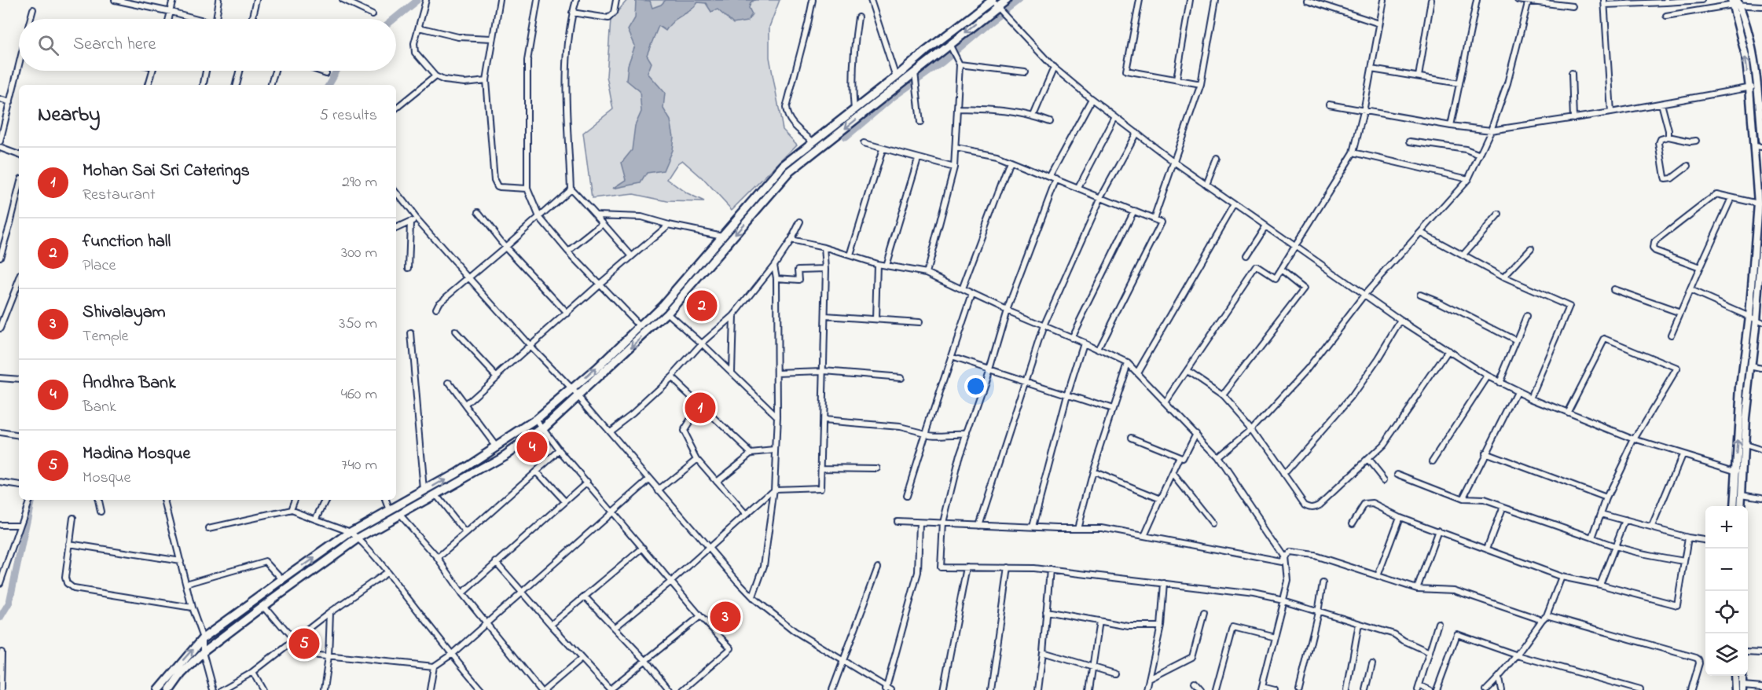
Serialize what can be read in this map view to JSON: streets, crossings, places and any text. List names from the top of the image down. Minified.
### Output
{"page":{"search":"Search here","heading":["Nearby","5 results"],"list":[{"mark":"1","name":"Mohan Sai Sri Caterings","note":"Restaurant","value":"290 m"},{"mark":"2","name":"function hall","note":"Place","value":"300 m"},{"mark":"3","name":"Shivalayam","note":"Temple","value":"350 m"},{"mark":"4","name":"Andhra Bank","note":"Bank","value":"460 m"},{"mark":"5","name":"Madina Mosque","note":"Mosque","value":"740 m"}],"pins":["2","1","4","3","5"],"map_buttons":["+","−"]}}
